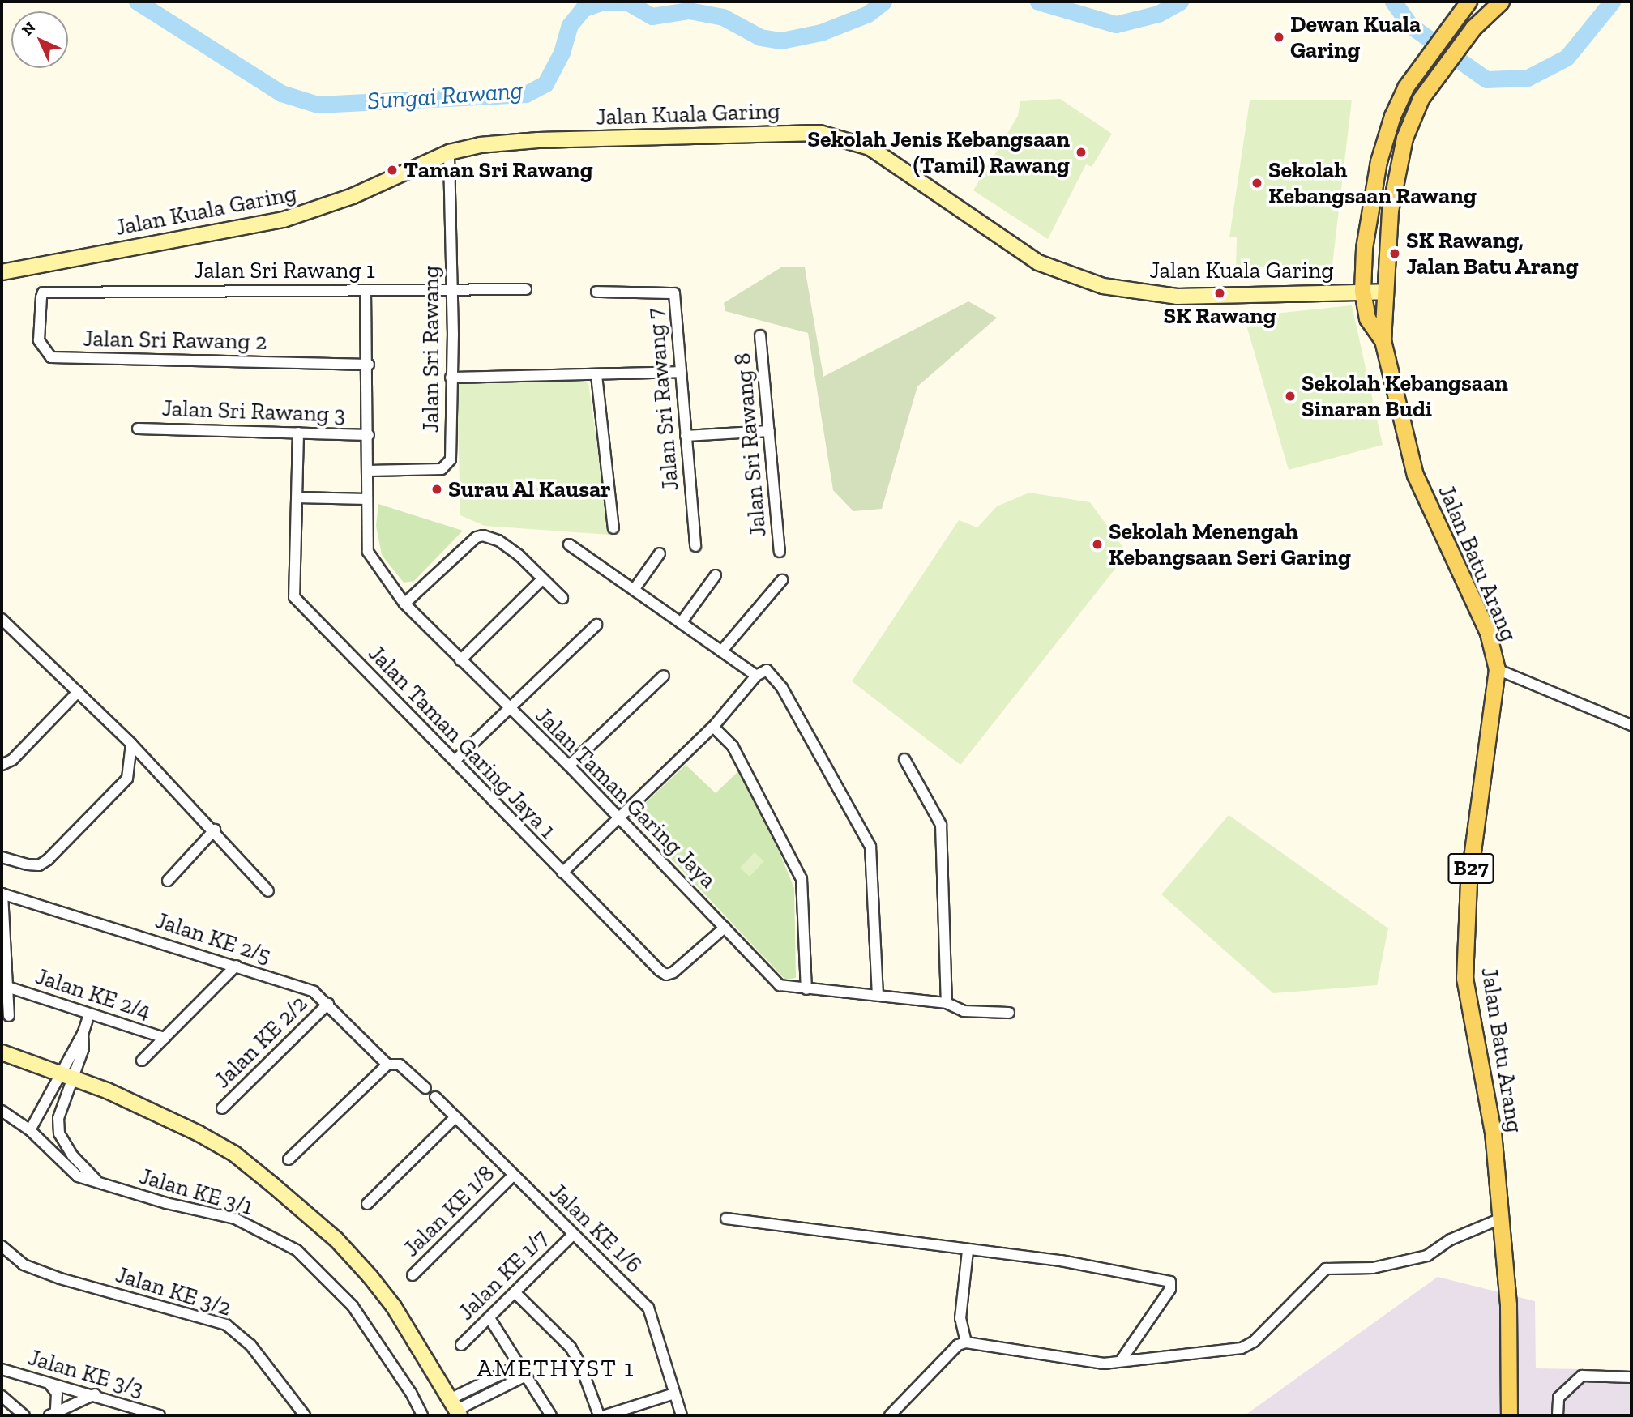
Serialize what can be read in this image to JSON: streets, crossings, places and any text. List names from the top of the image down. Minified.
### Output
{"streets":{"main road":["Jalan Batu Arang","B27"],"street":["Jalan Kuala Garing","Jalan Sri Rawang 1","Jalan Sri Rawang 2","Jalan Sri Rawang","Jalan Sri Rawang 7","Jalan Sri Rawang 3","Jalan Sri Rawang 8","Jalan Taman Garing Jaya 1","Jalan Taman Garing Jaya","Jalan KE 2/5","Jalan KE 2/4","Jalan KE 2/2","Jalan KE 3/1","Jalan KE 1/8","Jalan KE 1/6","Jalan KE 1/7","Jalan KE 3/2","Jalan KE 3/3"]},"crossings":[["Jalan Kuala Garing","Jalan Sri Rawang"],["Jalan Kuala Garing","Jalan Batu Arang"],["Jalan Sri Rawang 1","Jalan Sri Rawang 2"],["Jalan Sri Rawang 1","Jalan Sri Rawang"],["Jalan Sri Rawang 1","Jalan Taman Garing Jaya"],["Jalan Sri Rawang 2","Jalan Taman Garing Jaya"],["Jalan Sri Rawang","Jalan Taman Garing Jaya"],["Jalan Sri Rawang 3","Jalan Taman Garing Jaya 1"],["Jalan Sri Rawang 3","Jalan Taman Garing Jaya"],["Jalan Taman Garing Jaya 1","Jalan Taman Garing Jaya"],["Jalan KE 2/5","Jalan KE 2/2"],["Jalan KE 1/8","Jalan KE 1/6"],["Jalan KE 1/6","Jalan KE 1/7"]],"districts":["AMETHYST 1"],"water":["Sungai Rawang"],"places":["Dewan Kuala Garing","Sekolah Jenis Kebangsaan (Tamil) Rawang","Taman Sri Rawang","Sekolah Kebangsaan Rawang","SK Rawang, Jalan Batu Arang","SK Rawang","Sekolah Kebangsaan Sinaran Budi","Surau Al Kausar","Sekolah Menengah Kebangsaan Seri Garing"],"north":"top left"}
